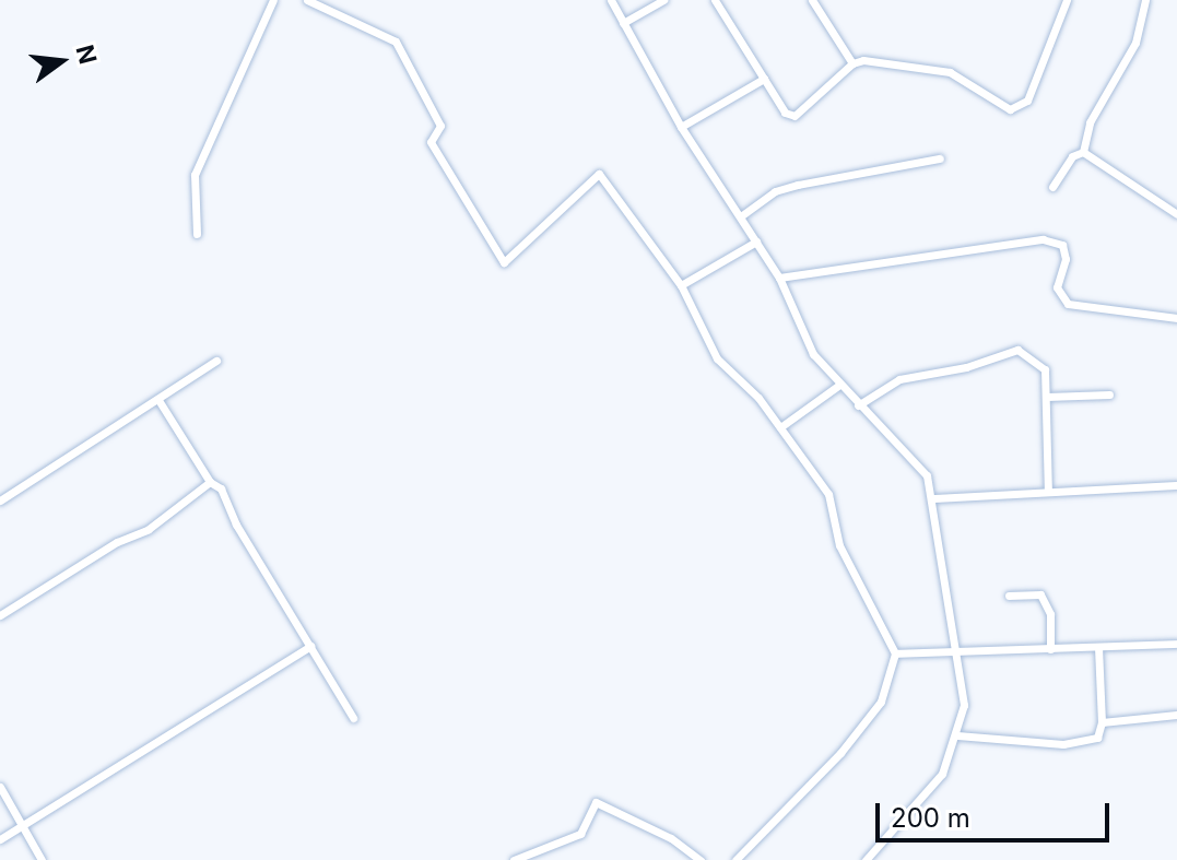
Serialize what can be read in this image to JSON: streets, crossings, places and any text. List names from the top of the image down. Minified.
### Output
{"scale_bar":"200 m","north":"right"}
